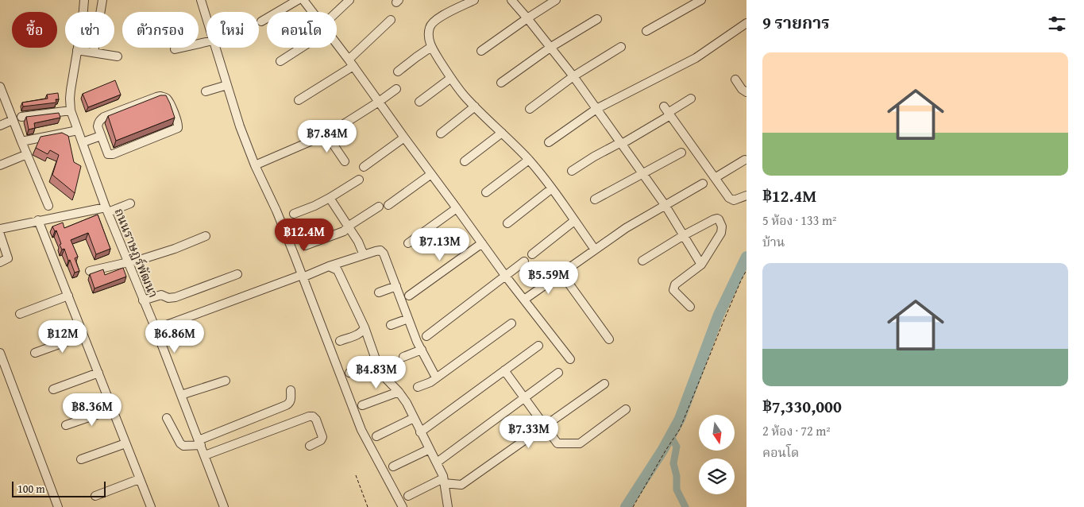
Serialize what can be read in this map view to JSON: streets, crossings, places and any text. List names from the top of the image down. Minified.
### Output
{"streets":{"street":["ถนนราษฏร์พัฒนา"]},"scale_bar":"100 m","north":"bottom","page":{"heading":"9 รายการ","chip":["ซื้อ","เช่า","ตัวกรอง","ใหม่","คอนโด"],"list":[{"name":"฿12.4M","note":"5 ห้อง · 133 m² · บ้าน"},{"name":"฿7,330,000","note":"2 ห้อง · 72 m² · คอนโด"}],"price":["฿7.84M","฿12.4M","฿7.13M","฿5.59M","฿12M","฿6.86M","฿4.83M","฿8.36M","฿7.33M"],"scale":"100 m"}}
